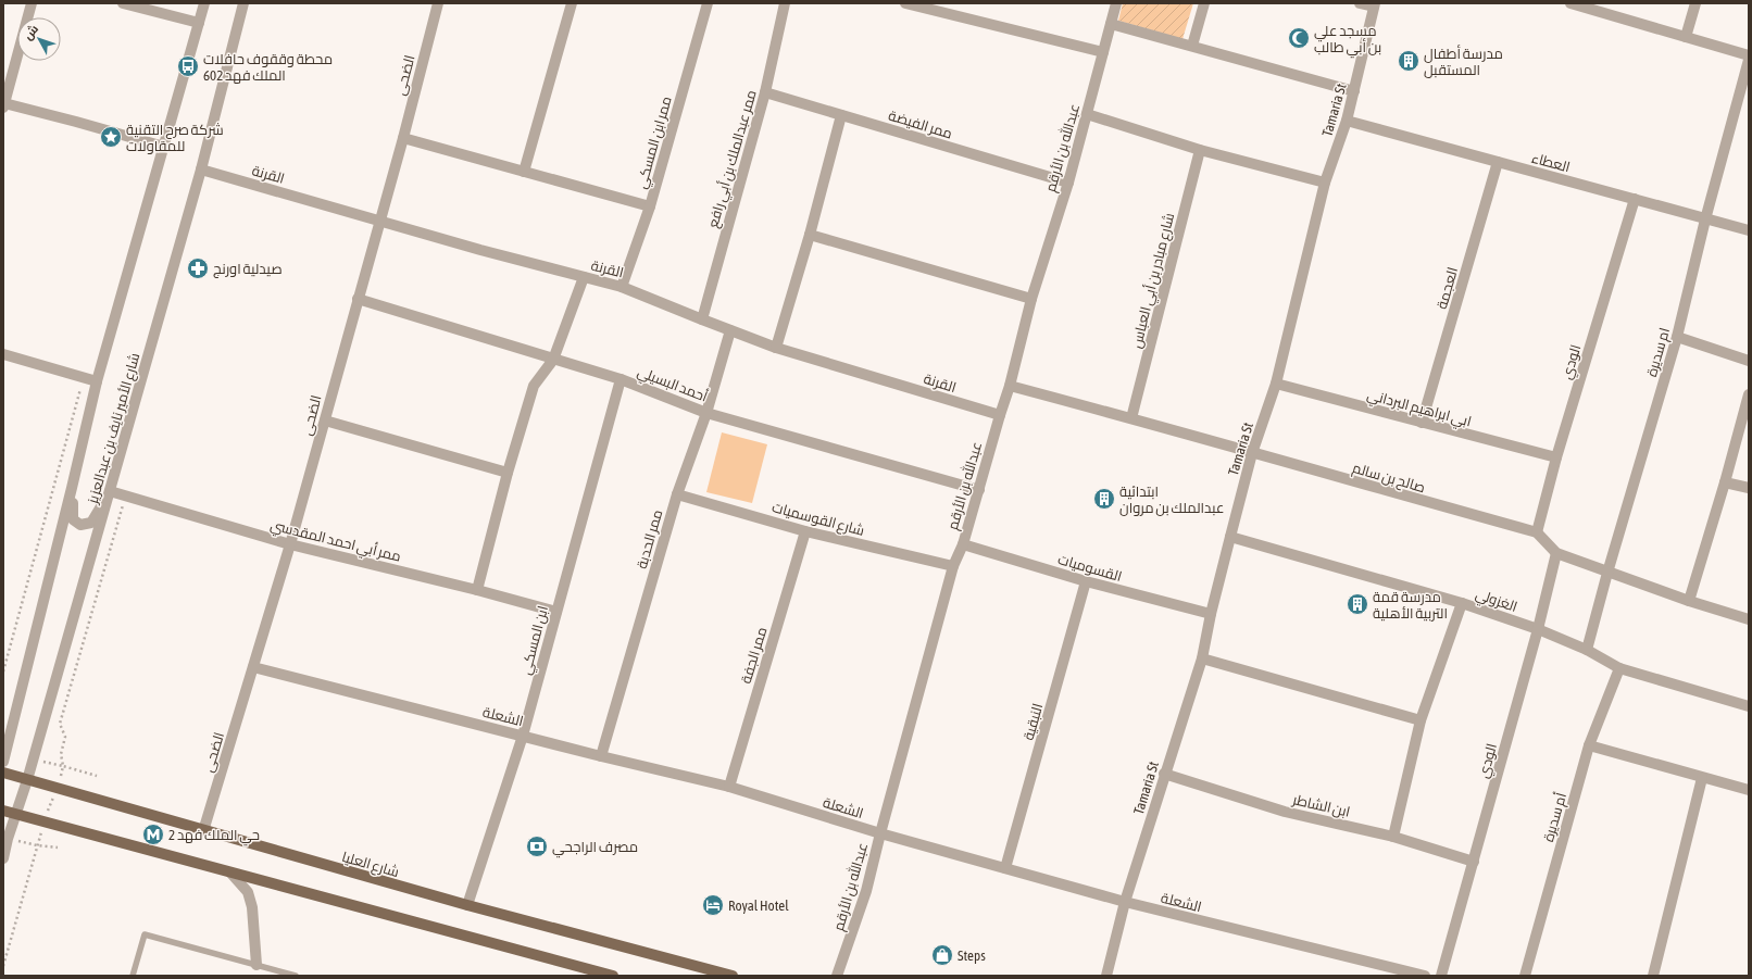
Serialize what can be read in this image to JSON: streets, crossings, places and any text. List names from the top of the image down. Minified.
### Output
{"streets":{"main road":["شارع العليا"],"street":["الضحى","Tamaria St","ممر الفيضة","ممر ابن المسكي","عبدالله بن الأرقم","ممر عبدالملك بن أبي رافع","العطاء","القرنة","شارع مبادر بن أبي العباس","العجمة","ام سديرة","الودي","أحمد البسيلي","ابي ابراهيم البرداني","شارع الأمير نايف بن عبدالعزيز","صالح بن سالم","شارع القوسميات","ممر الحدبة","ممر أبي احمد المقدسي","القسوميات","الغزولي","ابن المسكي","ممر الجفة","الشعلة","النبقية","ابن الشاطر","أم سديرة"]},"crossings":[["الضحى","القرنة"],["الضحى","أحمد البسيلي"],["الضحى","ممر أبي احمد المقدسي"],["الضحى","الشعلة"],["الضحى","شارع العليا"],["Tamaria St","العطاء"],["Tamaria St","ابي ابراهيم البرداني"],["Tamaria St","صالح بن سالم"],["Tamaria St","القسوميات"],["Tamaria St","الغزولي"],["Tamaria St","الشعلة"],["Tamaria St","ابن الشاطر"],["ممر الفيضة","عبدالله بن الأرقم"],["ممر الفيضة","ممر عبدالملك بن أبي رافع"],["ممر ابن المسكي","القرنة"],["عبدالله بن الأرقم","القرنة"],["عبدالله بن الأرقم","أحمد البسيلي"],["عبدالله بن الأرقم","صالح بن سالم"],["عبدالله بن الأرقم","شارع القوسميات"],["عبدالله بن الأرقم","القسوميات"],["عبدالله بن الأرقم","الشعلة"],["ممر عبدالملك بن أبي رافع","القرنة"],["العطاء","العجمة"],["العطاء","ام سديرة"],["العطاء","الودي"],["القرنة","شارع الأمير نايف بن عبدالعزيز"],["القرنة","ممر الحدبة"],["شارع مبادر بن أبي العباس","صالح بن سالم"],["العجمة","ابي ابراهيم البرداني"],["ام سديرة","الغزولي"],["الودي","ابي ابراهيم البرداني"],["الودي","صالح بن سالم"],["الودي","الغزولي"],["الودي","ابن الشاطر"],["أحمد البسيلي","ممر الحدبة"],["أحمد البسيلي","ابن المسكي"],["شارع الأمير نايف بن عبدالعزيز","ممر أبي احمد المقدسي"],["شارع الأمير نايف بن عبدالعزيز","شارع العليا"],["شارع القوسميات","ممر الحدبة"],["شارع القوسميات","ممر الجفة"],["ممر الحدبة","الشعلة"],["ممر أبي احمد المقدسي","ابن المسكي"],["القسوميات","النبقية"],["الغزولي","أم سديرة"],["ابن المسكي","الشعلة"],["ابن المسكي","شارع العليا"],["ممر الجفة","الشعلة"],["الشعلة","النبقية"]],"places":{"mosque":["مسجد علي بن أبي طالب"],"building":["مدرسة أطفال المستقبل","ابتدائية عبدالملك بن مروان","مدرسة قمة التربية الأهلية"],"bus stop":["محطة وققوف حافلات الملك فهد 602"],"place":["شركة صرح التقنية للمقاولات"],"pharmacy":["صيدلية اورنج"],"metro station":["حي الملك فهد 2"],"bank":["مصرف الراجحي"],"hotel":["Royal Hotel"],"shop":["Steps"]},"north":"top left"}
